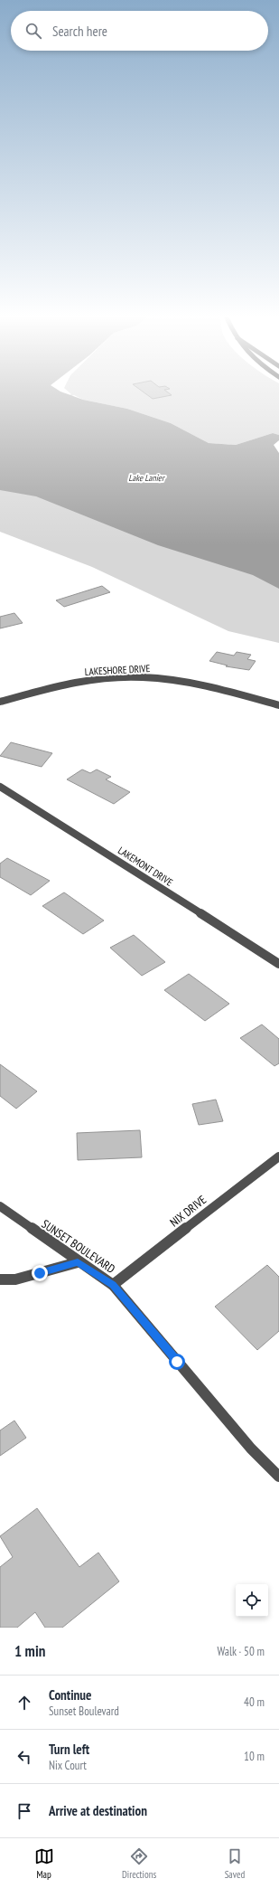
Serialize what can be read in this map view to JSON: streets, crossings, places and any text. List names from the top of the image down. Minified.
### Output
{"streets":{"street":["LAKESHORE DRIVE","LAKEMONT DRIVE","NIX DRIVE","SUNSET BOULEVARD"]},"crossings":[["NIX DRIVE","SUNSET BOULEVARD"]],"water":["Lake Lanier"],"page":{"search":"Search here","heading":["1 min","Walk · 50 m"],"list":[["Continue","Sunset Boulevard","40 m"],["Turn left","Nix Court","10 m"],"Arrive at destination"],"nav":["Map","Directions","Saved"]}}
